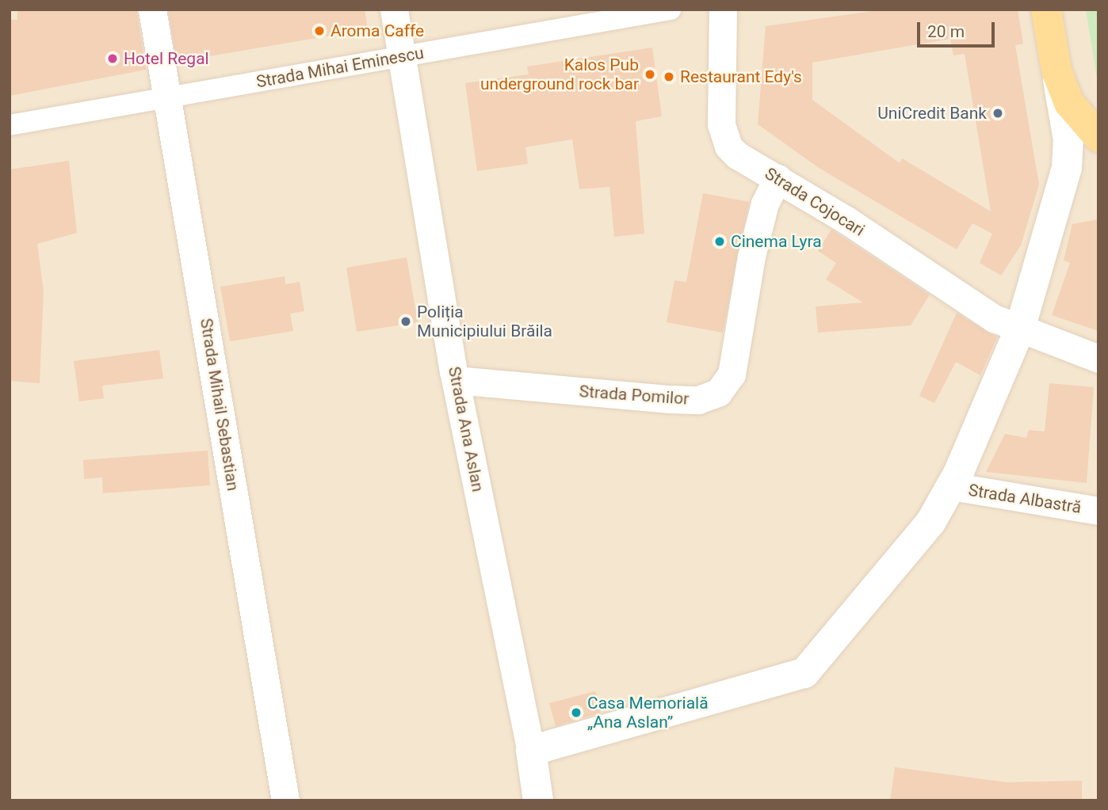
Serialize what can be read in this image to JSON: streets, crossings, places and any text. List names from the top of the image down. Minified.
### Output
{"streets":{"main road":["Strada Ana Aslan"],"street":["Strada Mihai Eminescu","Strada Cojocari","Strada Pomilor","Strada Mihail Sebastian","Strada Albastră"]},"crossings":[["Strada Mihai Eminescu","Strada Mihail Sebastian"],["Strada Mihai Eminescu","Strada Ana Aslan"],["Strada Cojocari","Strada Pomilor"],["Strada Pomilor","Strada Ana Aslan"]],"places":["Aroma Caffe","Hotel Regal","Kalos Pub underground rock bar","Restaurant Edy's","UniCredit Bank","Cinema Lyra","Poliția Municipiului Brăila","Casa Memorială „Ana Aslan”"],"scale_bar":"20 m"}
